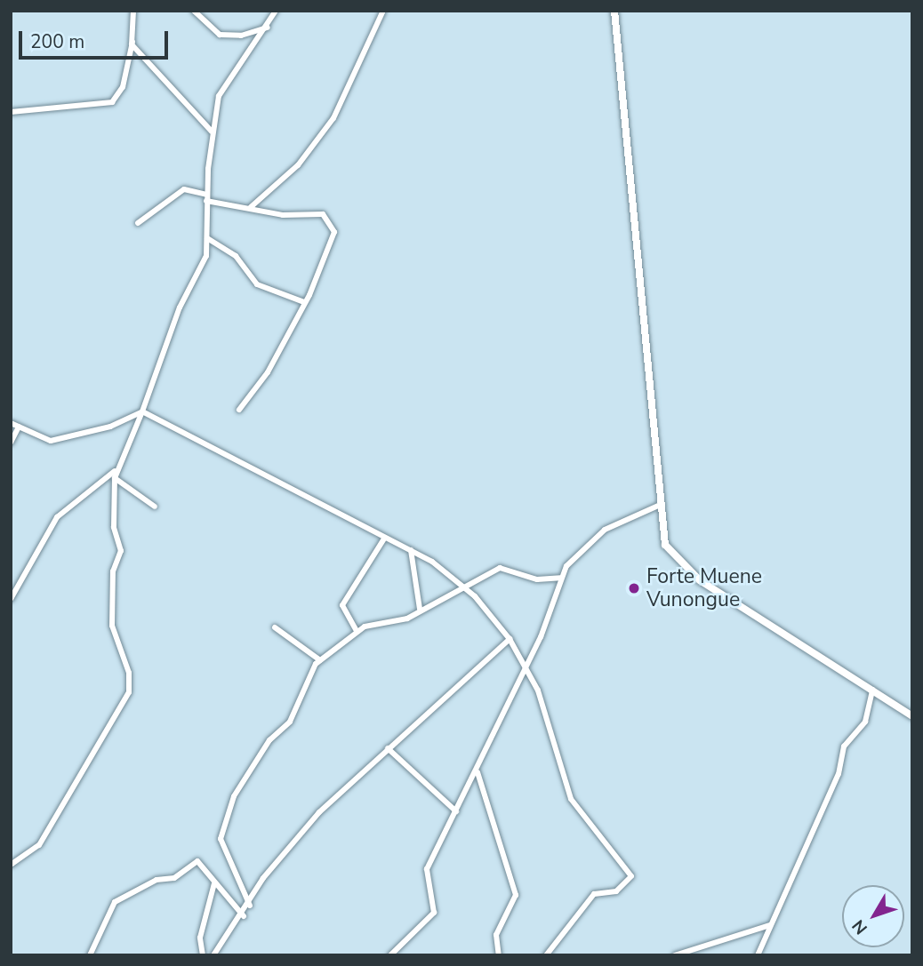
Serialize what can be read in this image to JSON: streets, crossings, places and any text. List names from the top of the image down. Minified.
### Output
{"places":["Forte Muene Vunongue"],"scale_bar":"200 m","north":"bottom left"}
